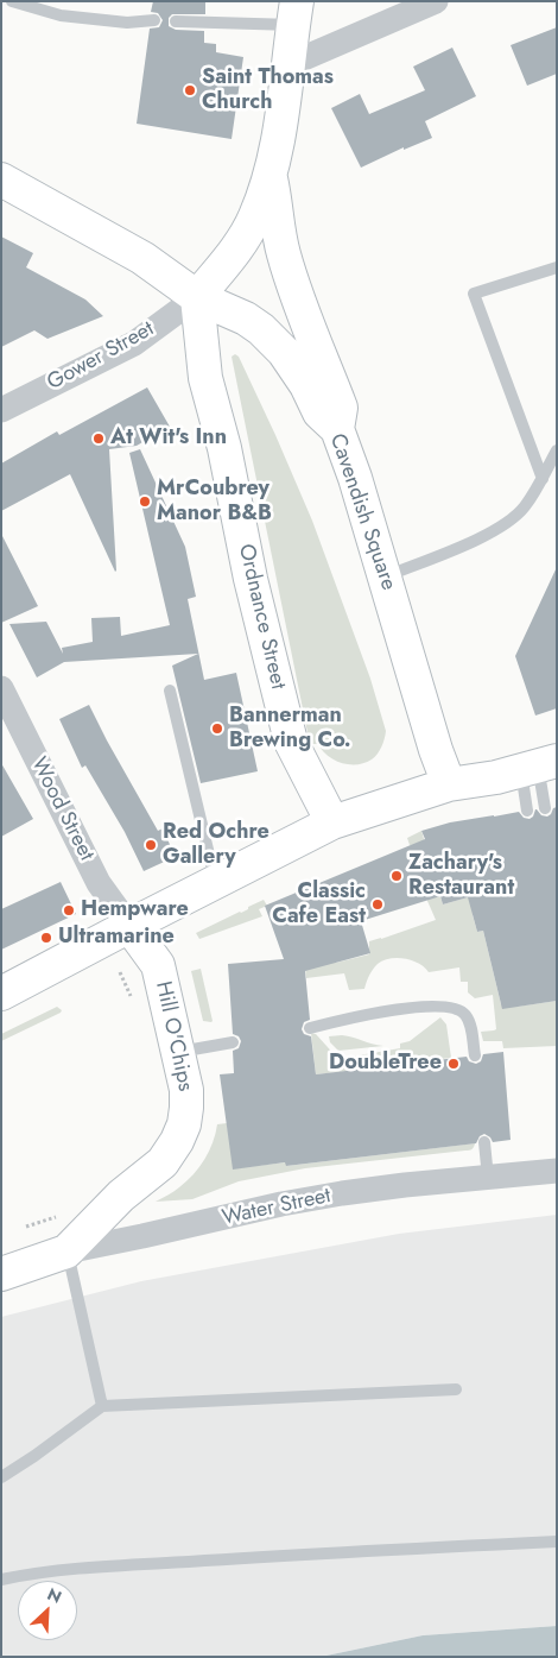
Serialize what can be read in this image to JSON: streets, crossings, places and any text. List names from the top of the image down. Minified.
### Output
{"streets":{"main road":["Cavendish Square","Ordnance Street","Hill O'Chips","Water Street"],"street":["Gower Street","Wood Street"]},"crossings":[["Gower Street","Cavendish Square"],["Gower Street","Ordnance Street"],["Cavendish Square","Ordnance Street"],["Wood Street","Hill O'Chips"],["Hill O'Chips","Water Street"]],"places":["Saint Thomas Church","At Wit's Inn","MrCoubrey Manor B&B","Bannerman Brewing Co.","Red Ochre Gallery","Zachary's Restaurant","Classic Cafe East","Hempware","Ultramarine","DoubleTree"],"north":"top right"}
